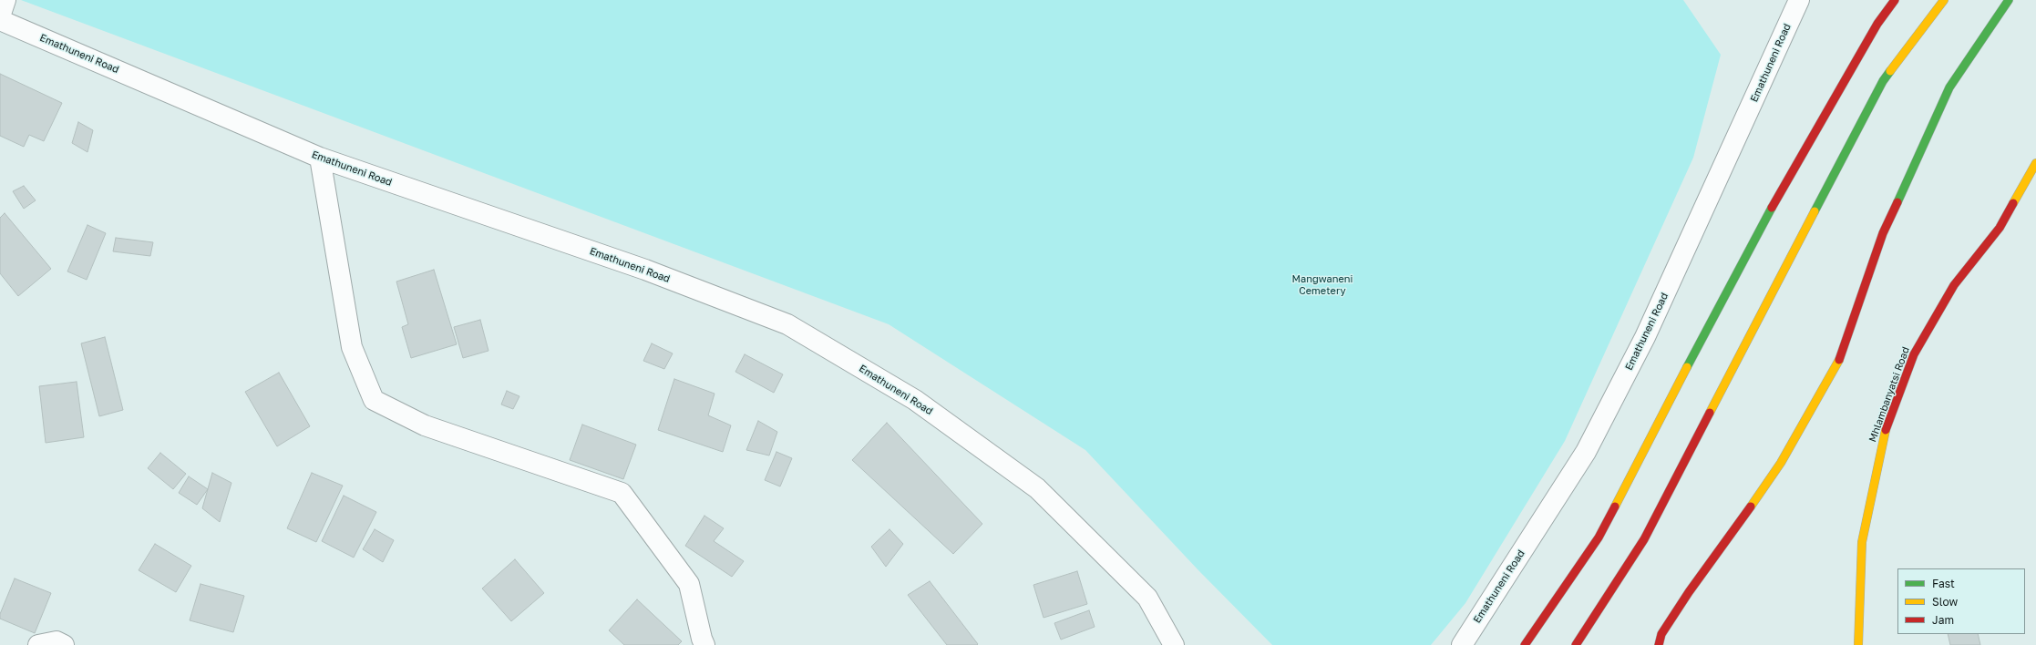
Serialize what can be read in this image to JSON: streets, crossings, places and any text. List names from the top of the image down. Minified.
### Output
{"streets":{"main road":["Mhlambanyatsi Road"],"street":["Emathuneni Road"]},"parks":["Mangwaneni Cemetery"],"legend":["Fast","Slow","Jam"]}
